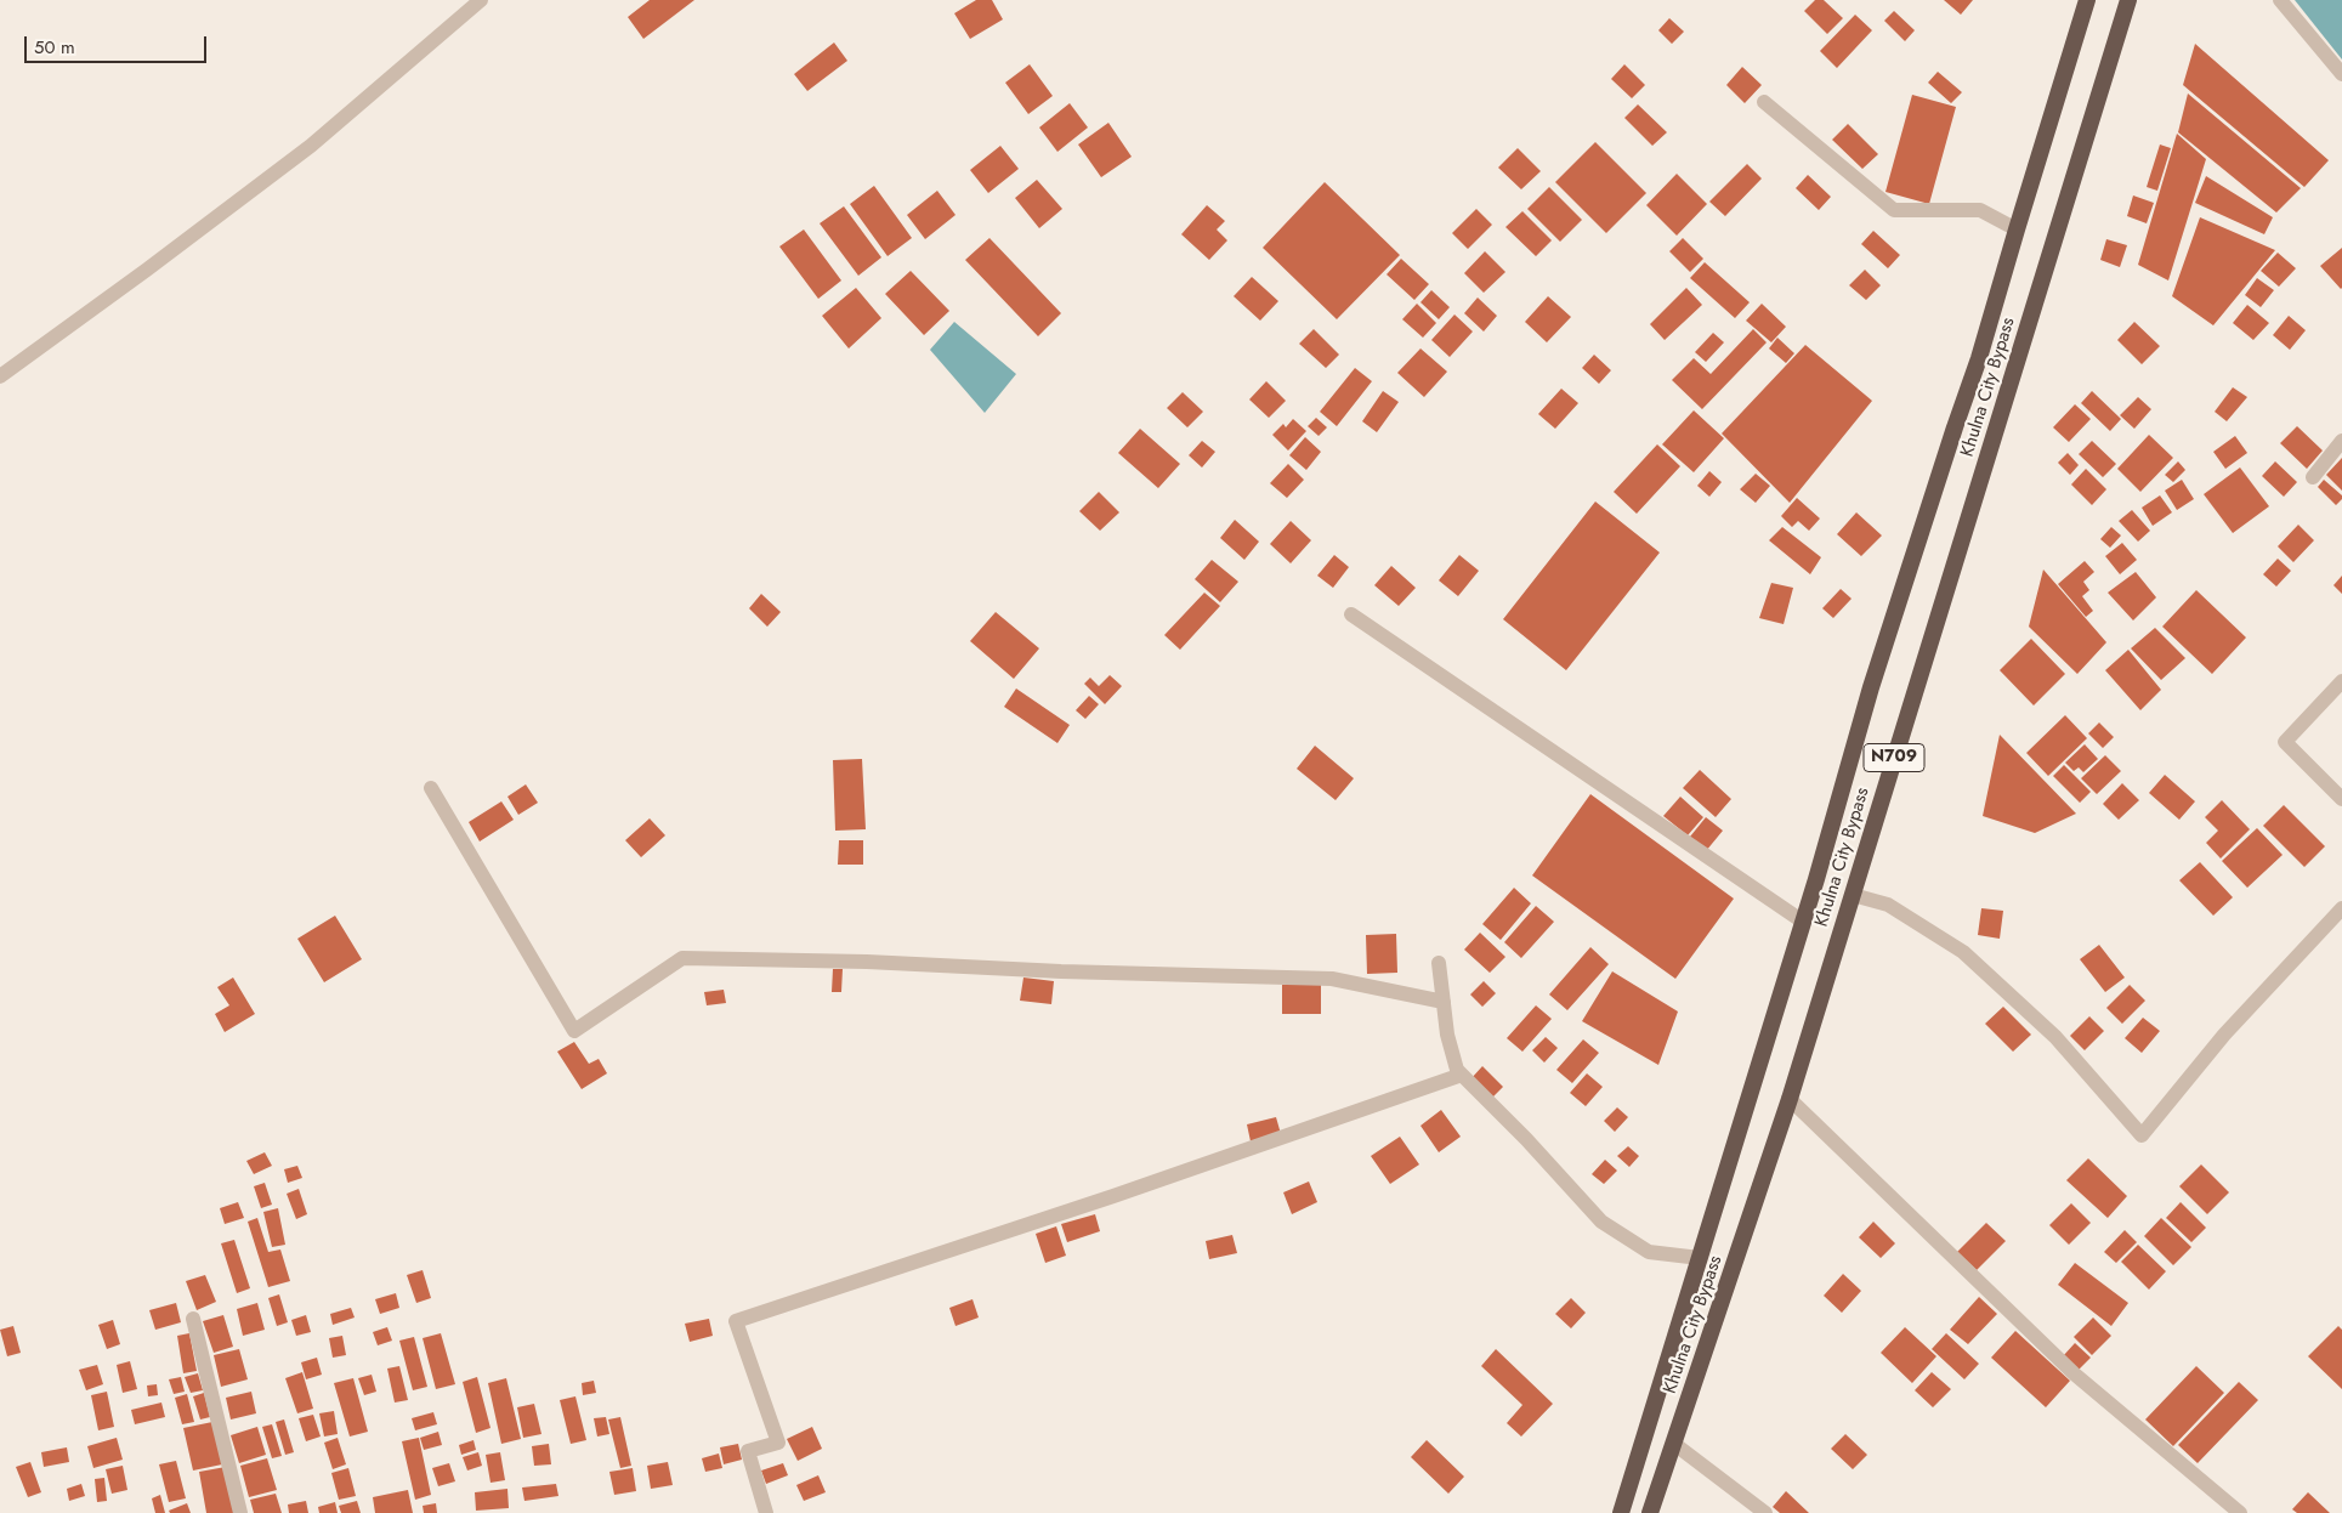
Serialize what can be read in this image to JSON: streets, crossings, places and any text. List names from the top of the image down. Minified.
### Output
{"streets":{"highway":["Khulna City Bypass","N709"]},"scale_bar":"50 m"}
